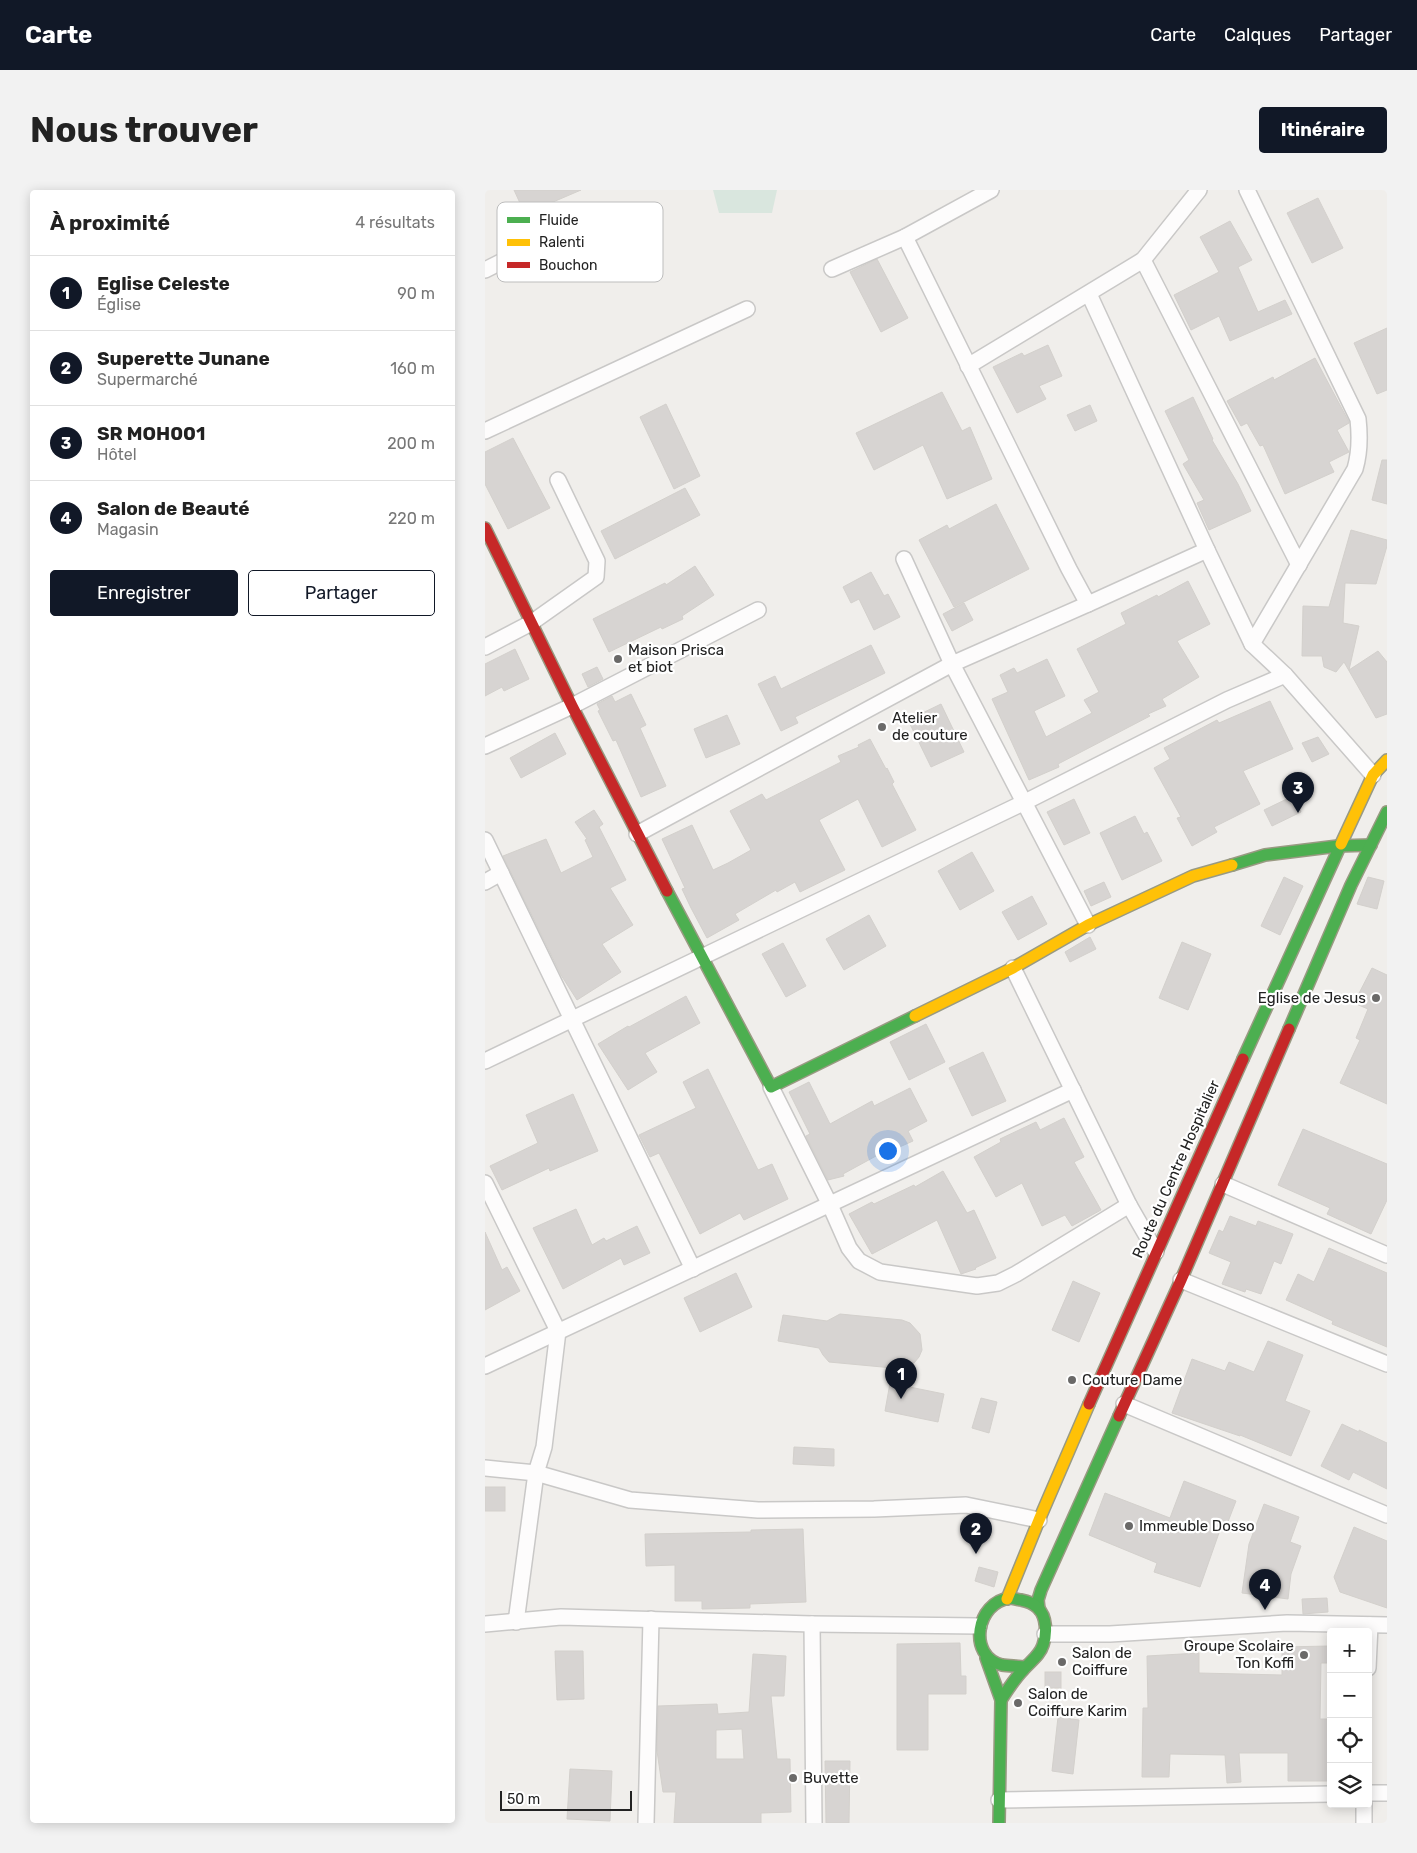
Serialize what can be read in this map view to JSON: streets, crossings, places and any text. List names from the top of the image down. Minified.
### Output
{"streets":{"street":["Route du Centre Hospitalier"]},"places":["Maison Prisca et biot","Atelier de couture","Eglise de Jesus","Couture Dame","Immeuble Dosso","Groupe Scolaire Ton Koffi","Salon de Coiffure","Salon de Coiffure Karim","Buvette"],"legend":["Fluide","Ralenti","Bouchon"],"scale_bar":"50 m","page":{"header":"Carte","nav":["Carte","Calques","Partager"],"buttons":["Itinéraire",["Enregistrer","Partager"]],"title":"Nous trouver","heading":["À proximité","4 résultats"],"list":[{"mark":"1","name":"Eglise Celeste","note":"Église","value":"90 m"},{"mark":"2","name":"Superette Junane","note":"Supermarché","value":"160 m"},{"mark":"3","name":"SR MOH001","note":"Hôtel","value":"200 m"},{"mark":"4","name":"Salon de Beauté","note":"Magasin","value":"220 m"}],"pins":["3","1","2","4"],"map_buttons":["+","−"],"scale":"50 m"}}
